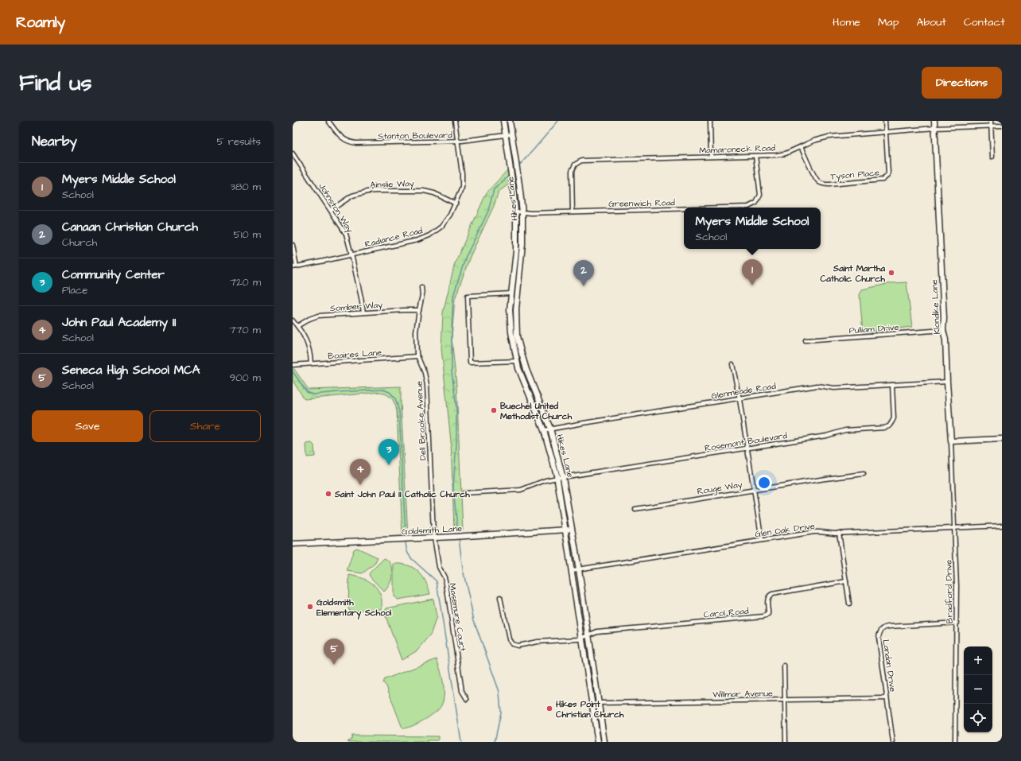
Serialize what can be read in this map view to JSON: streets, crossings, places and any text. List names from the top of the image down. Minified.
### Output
{"streets":{"main road":["Hikes Lane","Klondike Lane","Goldsmith Lane"],"street":["Stanton Boulevard","Mamaroneck Road","Tyson Place","Ainslie Way","Greenwich Road","Johnston Way","Radiance Road","Somber Way","Pulliam Drive","Boaires Lane","Glenmeade Road","Dell Brooke Avenue","Rosemont Boulevard","Rouge Way","Glen Oak Drive","Bradford Drive","Carol Road","Masemure Court","Landan Drive","Willmar Avenue"]},"crossings":[["Stanton Boulevard","Hikes Lane"],["Stanton Boulevard","Radiance Road"],["Mamaroneck Road","Tyson Place"],["Mamaroneck Road","Greenwich Road"],["Mamaroneck Road","Klondike Lane"],["Ainslie Way","Johnston Way"],["Ainslie Way","Radiance Road"],["Hikes Lane","Greenwich Road"],["Hikes Lane","Glenmeade Road"],["Hikes Lane","Rosemont Boulevard"],["Hikes Lane","Goldsmith Lane"],["Hikes Lane","Glen Oak Drive"],["Hikes Lane","Carol Road"],["Hikes Lane","Willmar Avenue"],["Johnston Way","Radiance Road"],["Johnston Way","Somber Way"],["Somber Way","Dell Brooke Avenue"],["Klondike Lane","Pulliam Drive"],["Klondike Lane","Glenmeade Road"],["Klondike Lane","Bradford Drive"],["Boaires Lane","Dell Brooke Avenue"],["Glenmeade Road","Rosemont Boulevard"],["Dell Brooke Avenue","Goldsmith Lane"],["Dell Brooke Avenue","Masemure Court"],["Goldsmith Lane","Masemure Court"],["Glen Oak Drive","Bradford Drive"],["Bradford Drive","Landan Drive"],["Landan Drive","Willmar Avenue"]],"places":["Saint Martha Catholic Church","Buechel United Methodist Church","Saint John Paul II Catholic Church","Goldsmith Elementary School","Hikes Point Christian Church"],"page":{"header":"Roamly","nav":["Home","Map","About","Contact"],"buttons":["Directions",["Save","Share"]],"title":"Find us","heading":["Nearby","5 results"],"list":[{"mark":"1","name":"Myers Middle School","note":"School","value":"380 m"},{"mark":"2","name":"Canaan Christian Church","note":"Church","value":"510 m"},{"mark":"3","name":"Community Center","note":"Place","value":"720 m"},{"mark":"4","name":"John Paul Academy II","note":"School","value":"770 m"},{"mark":"5","name":"Seneca High School MCA","note":"School","value":"900 m"}],"popup":["Myers Middle School","School"],"pins":["1","2","3","4","5"],"map_buttons":["+","−"]}}
